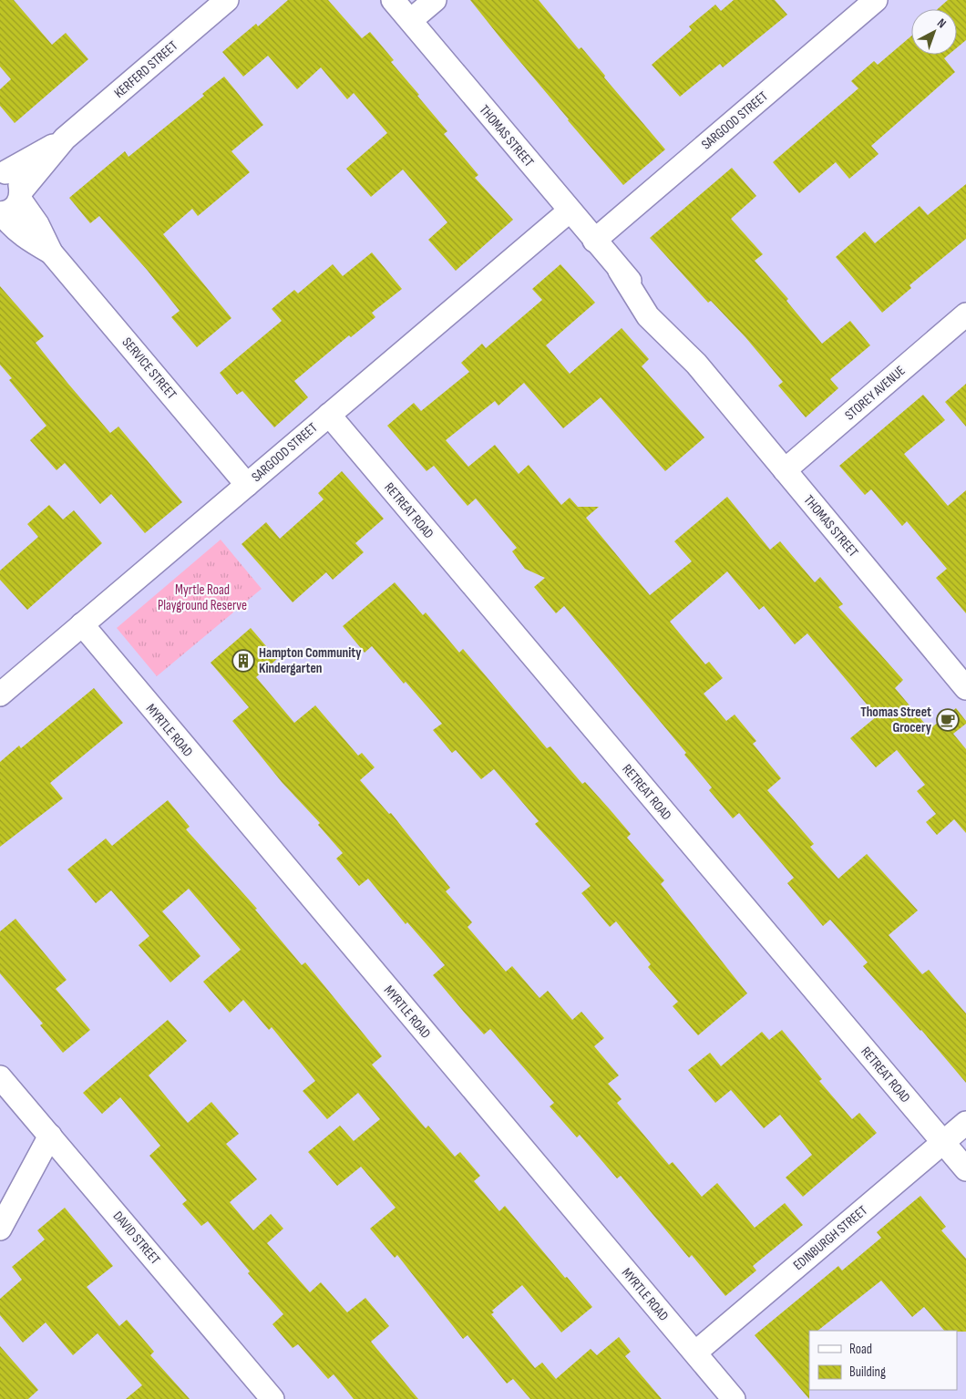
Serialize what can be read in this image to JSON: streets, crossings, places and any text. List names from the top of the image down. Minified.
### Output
{"streets":{"street":["KERFERD STREET","SARGOOD STREET","THOMAS STREET","SERVICE STREET","STOREY AVENUE","RETREAT ROAD","MYRTLE ROAD","DAVID STREET","EDINBURGH STREET"]},"crossings":[["KERFERD STREET","SERVICE STREET"],["SARGOOD STREET","THOMAS STREET"],["SARGOOD STREET","SERVICE STREET"],["SARGOOD STREET","RETREAT ROAD"],["SARGOOD STREET","MYRTLE ROAD"],["THOMAS STREET","STOREY AVENUE"],["RETREAT ROAD","EDINBURGH STREET"],["MYRTLE ROAD","EDINBURGH STREET"]],"parks":["Myrtle Road Playground Reserve"],"places":{"building":["Hampton Community Kindergarten"],"cafe":["Thomas Street Grocery"]},"legend":["Road","Building"],"north":"top right"}
